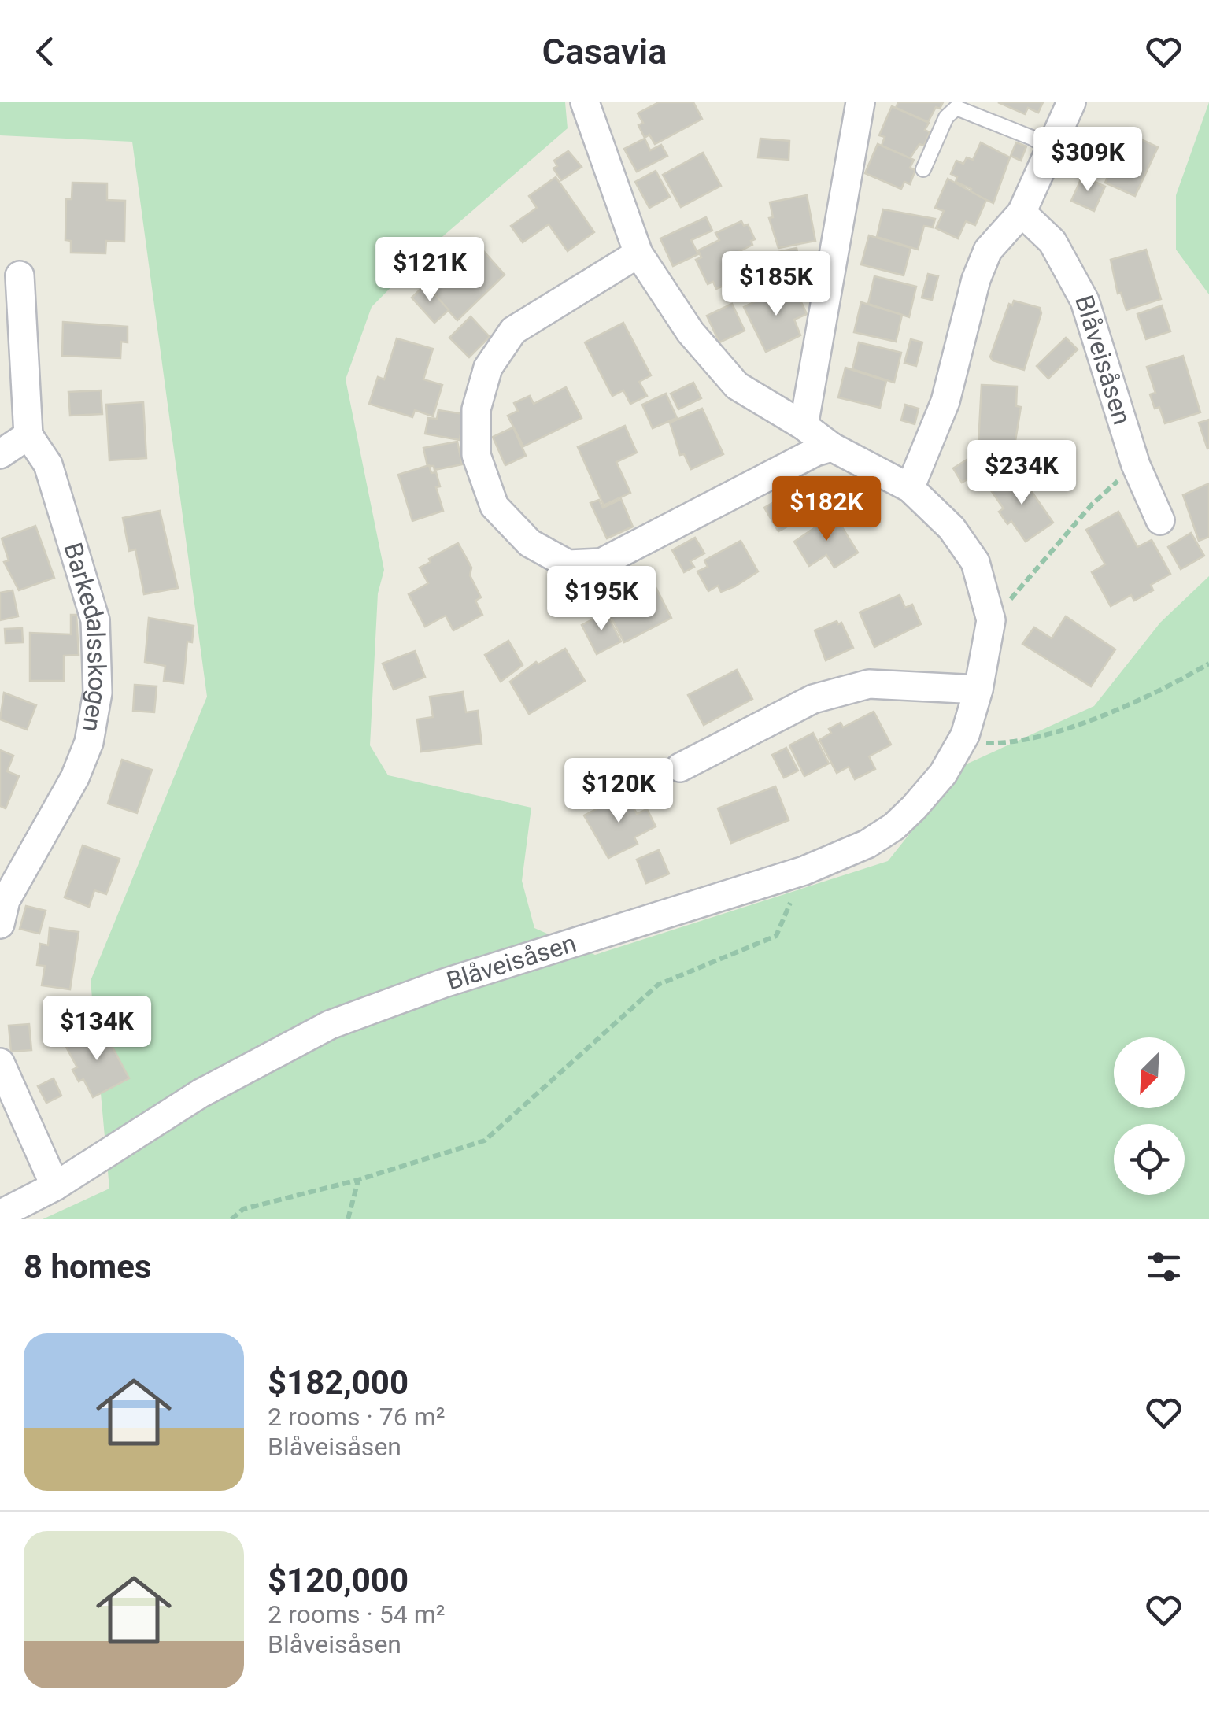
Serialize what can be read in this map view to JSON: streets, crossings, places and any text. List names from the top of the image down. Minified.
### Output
{"streets":{"street":["Blåveisåsen","Barkedalsskogen"]},"north":"bottom left","page":{"header":"Casavia","price":["$309K","$121K","$185K","$234K","$182K","$195K","$120K","$134K"],"heading":"8 homes","list":[{"name":"$182,000","note":"2 rooms · 76 m² · Blåveisåsen"},{"name":"$120,000","note":"2 rooms · 54 m² · Blåveisåsen"}]}}
